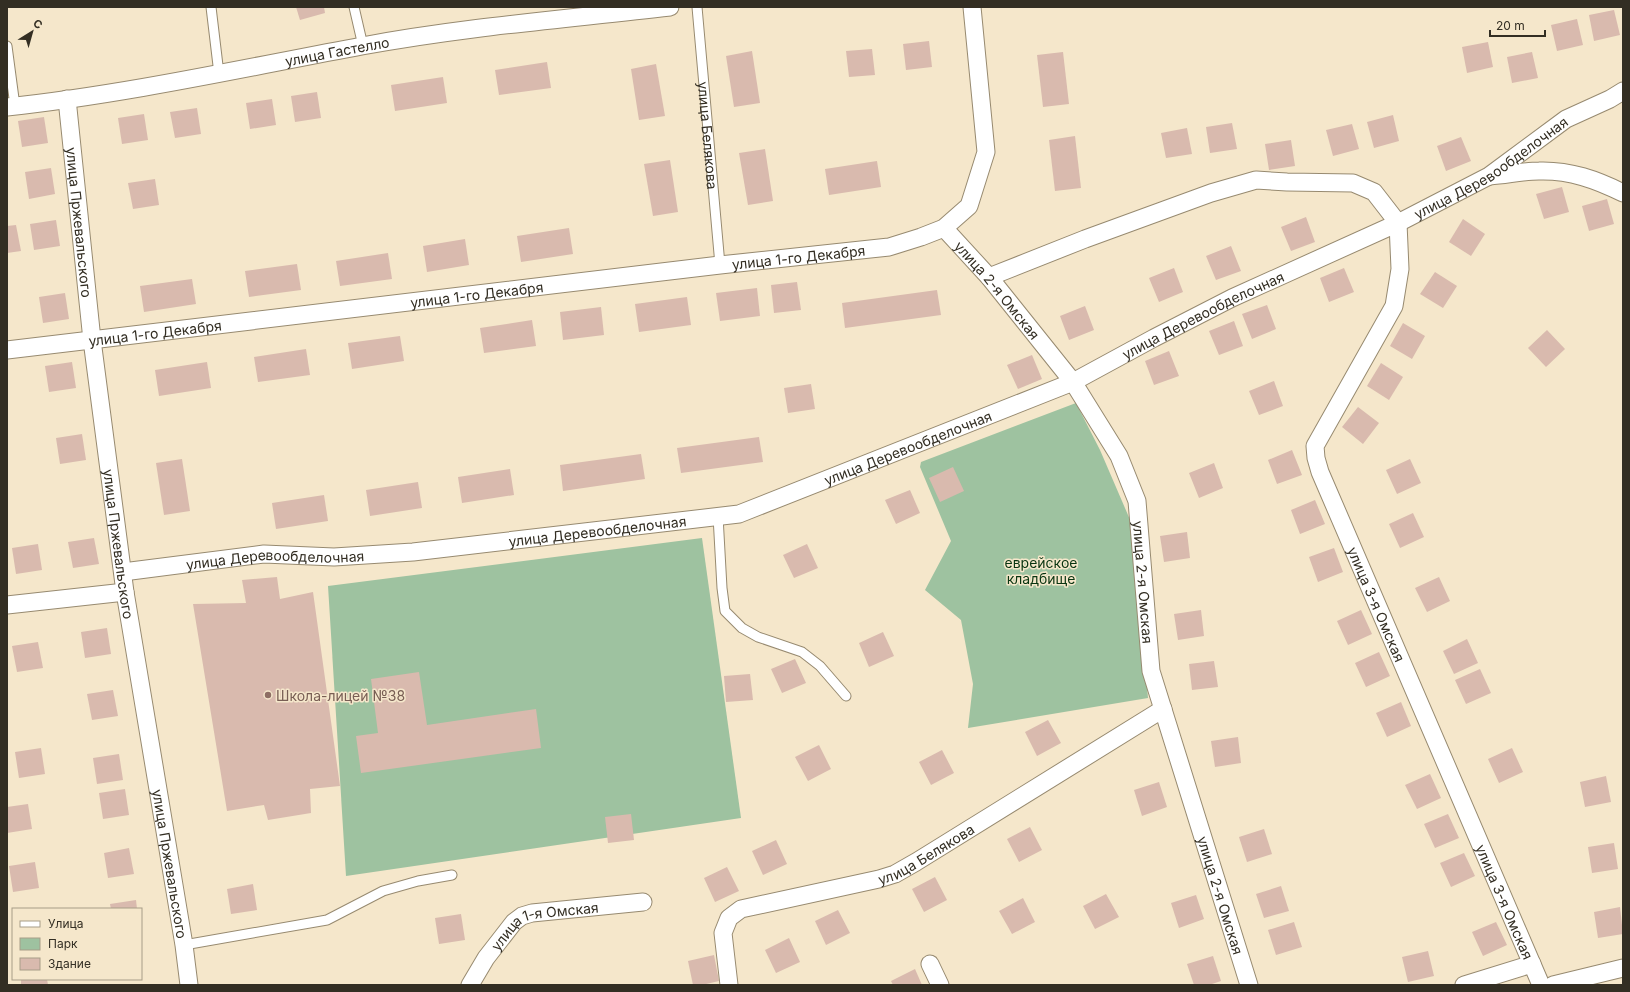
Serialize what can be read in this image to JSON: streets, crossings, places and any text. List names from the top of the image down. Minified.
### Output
{"streets":{"street":["улица Гастелло","улица Белякова","улица Деревообделочная","улица Пржевальского","улица 1-го Декабря","улица 2-я Омская","улица 3-я Омская","улица 1-я Омская"]},"crossings":[["улица Гастелло","улица Пржевальского"],["улица Белякова","улица 1-го Декабря"],["улица Белякова","улица 2-я Омская"],["улица Деревообделочная","улица Пржевальского"],["улица Деревообделочная","улица 2-я Омская"],["улица Деревообделочная","улица 3-я Омская"],["улица Пржевальского","улица 1-го Декабря"],["улица 1-го Декабря","улица 2-я Омская"]],"parks":["еврейское кладбище"],"places":["Школа-лицей №38"],"legend":["Улица","Парк","Здание"],"scale_bar":"20 m","north":"top right"}
